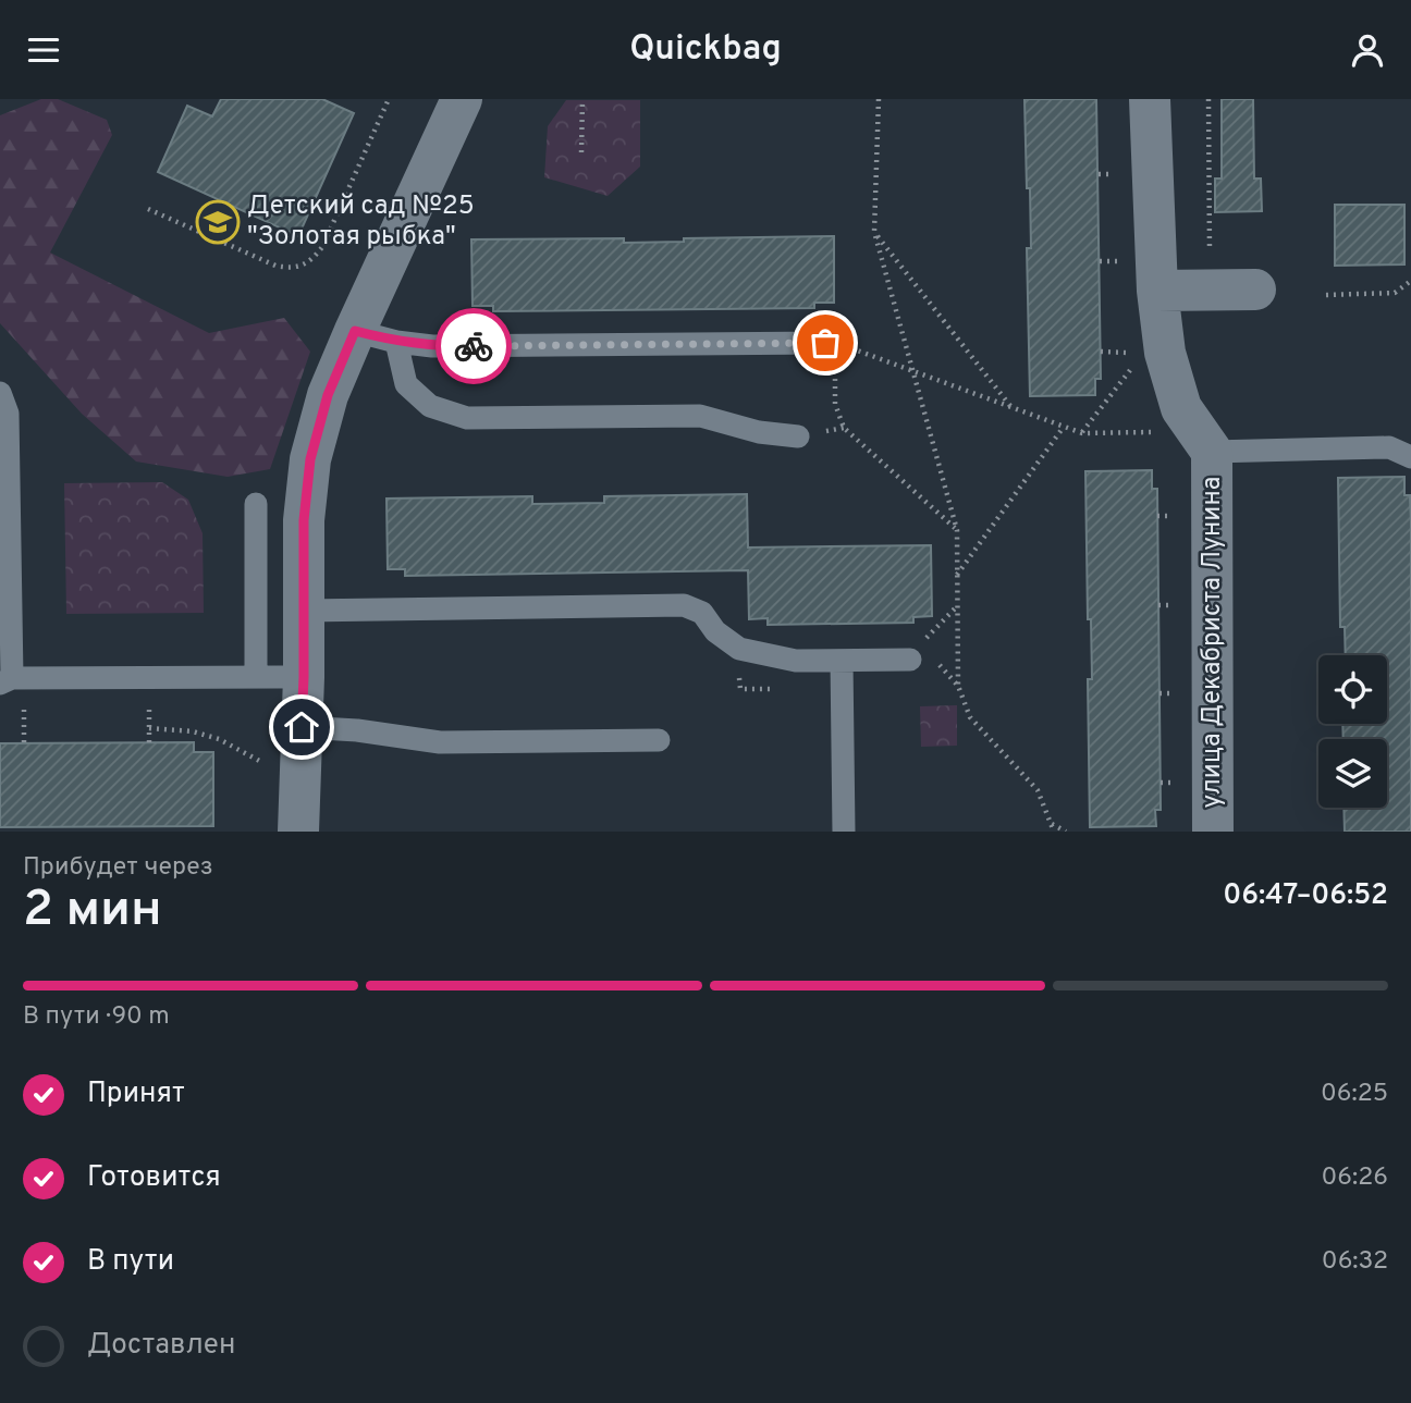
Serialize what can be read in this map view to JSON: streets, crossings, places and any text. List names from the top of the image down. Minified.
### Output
{"streets":{"street":["улица Декабриста Лунина"]},"places":{"school or university":["Детский сад №25 \"Золотая рыбка\""]},"page":{"header":"Quickbag","heading":["2 мин","Прибудет через","06:47–06:52"],"bar":"В пути · 90 m","list":[["Принят","06:25"],["Готовится","06:26"],["В пути","06:32"],"Доставлен"]}}
